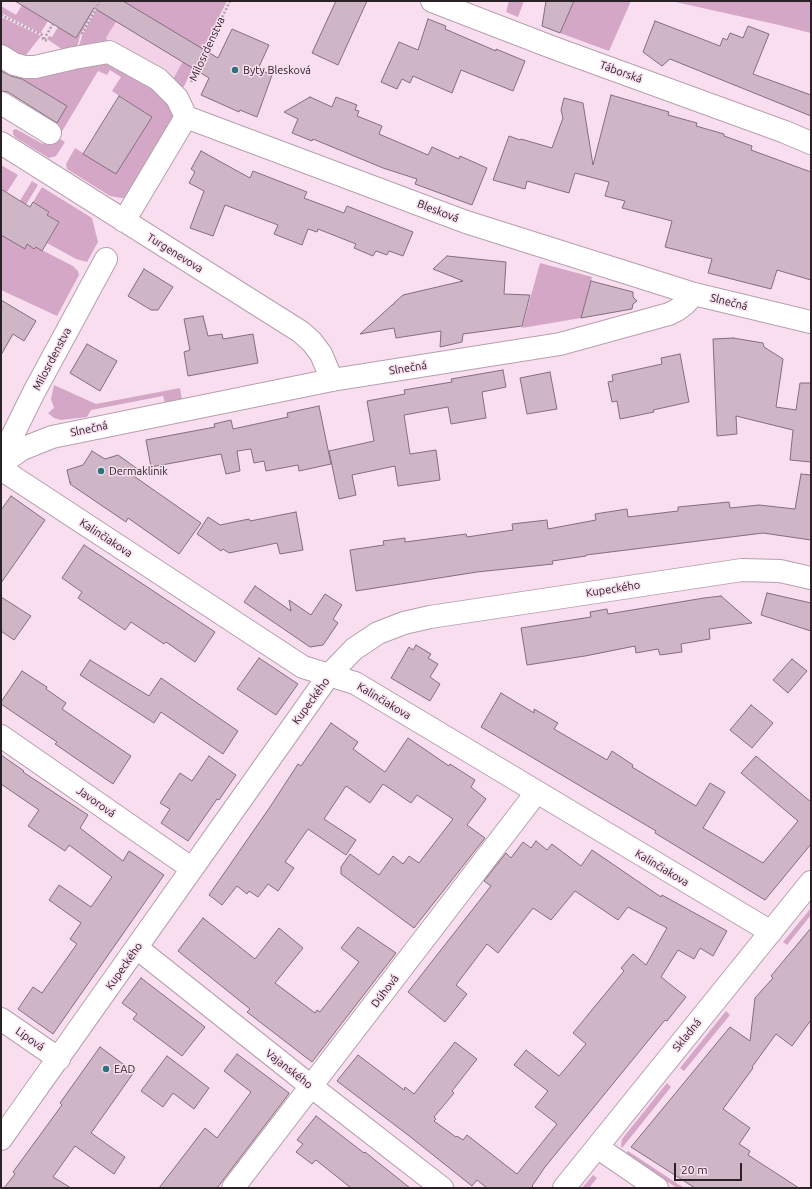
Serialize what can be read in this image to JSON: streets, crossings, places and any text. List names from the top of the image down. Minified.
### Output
{"streets":{"street":["Milosrdenstva","Táborská","Blesková","Turgenevova","Slnečná","Kalinčiakova","Kupeckého","Javorová","Dúhová","Skladná","Lipová","Vajanského"]},"crossings":[["Blesková","Slnečná"],["Turgenevova","Slnečná"],["Kalinčiakova","Kupeckého"],["Kalinčiakova","Dúhová"],["Kalinčiakova","Skladná"],["Kupeckého","Javorová"],["Kupeckého","Lipová"],["Kupeckého","Vajanského"],["Dúhová","Vajanského"]],"places":["Byty Blesková","Dermaklinik","EAD"],"scale_bar":"20 m"}
